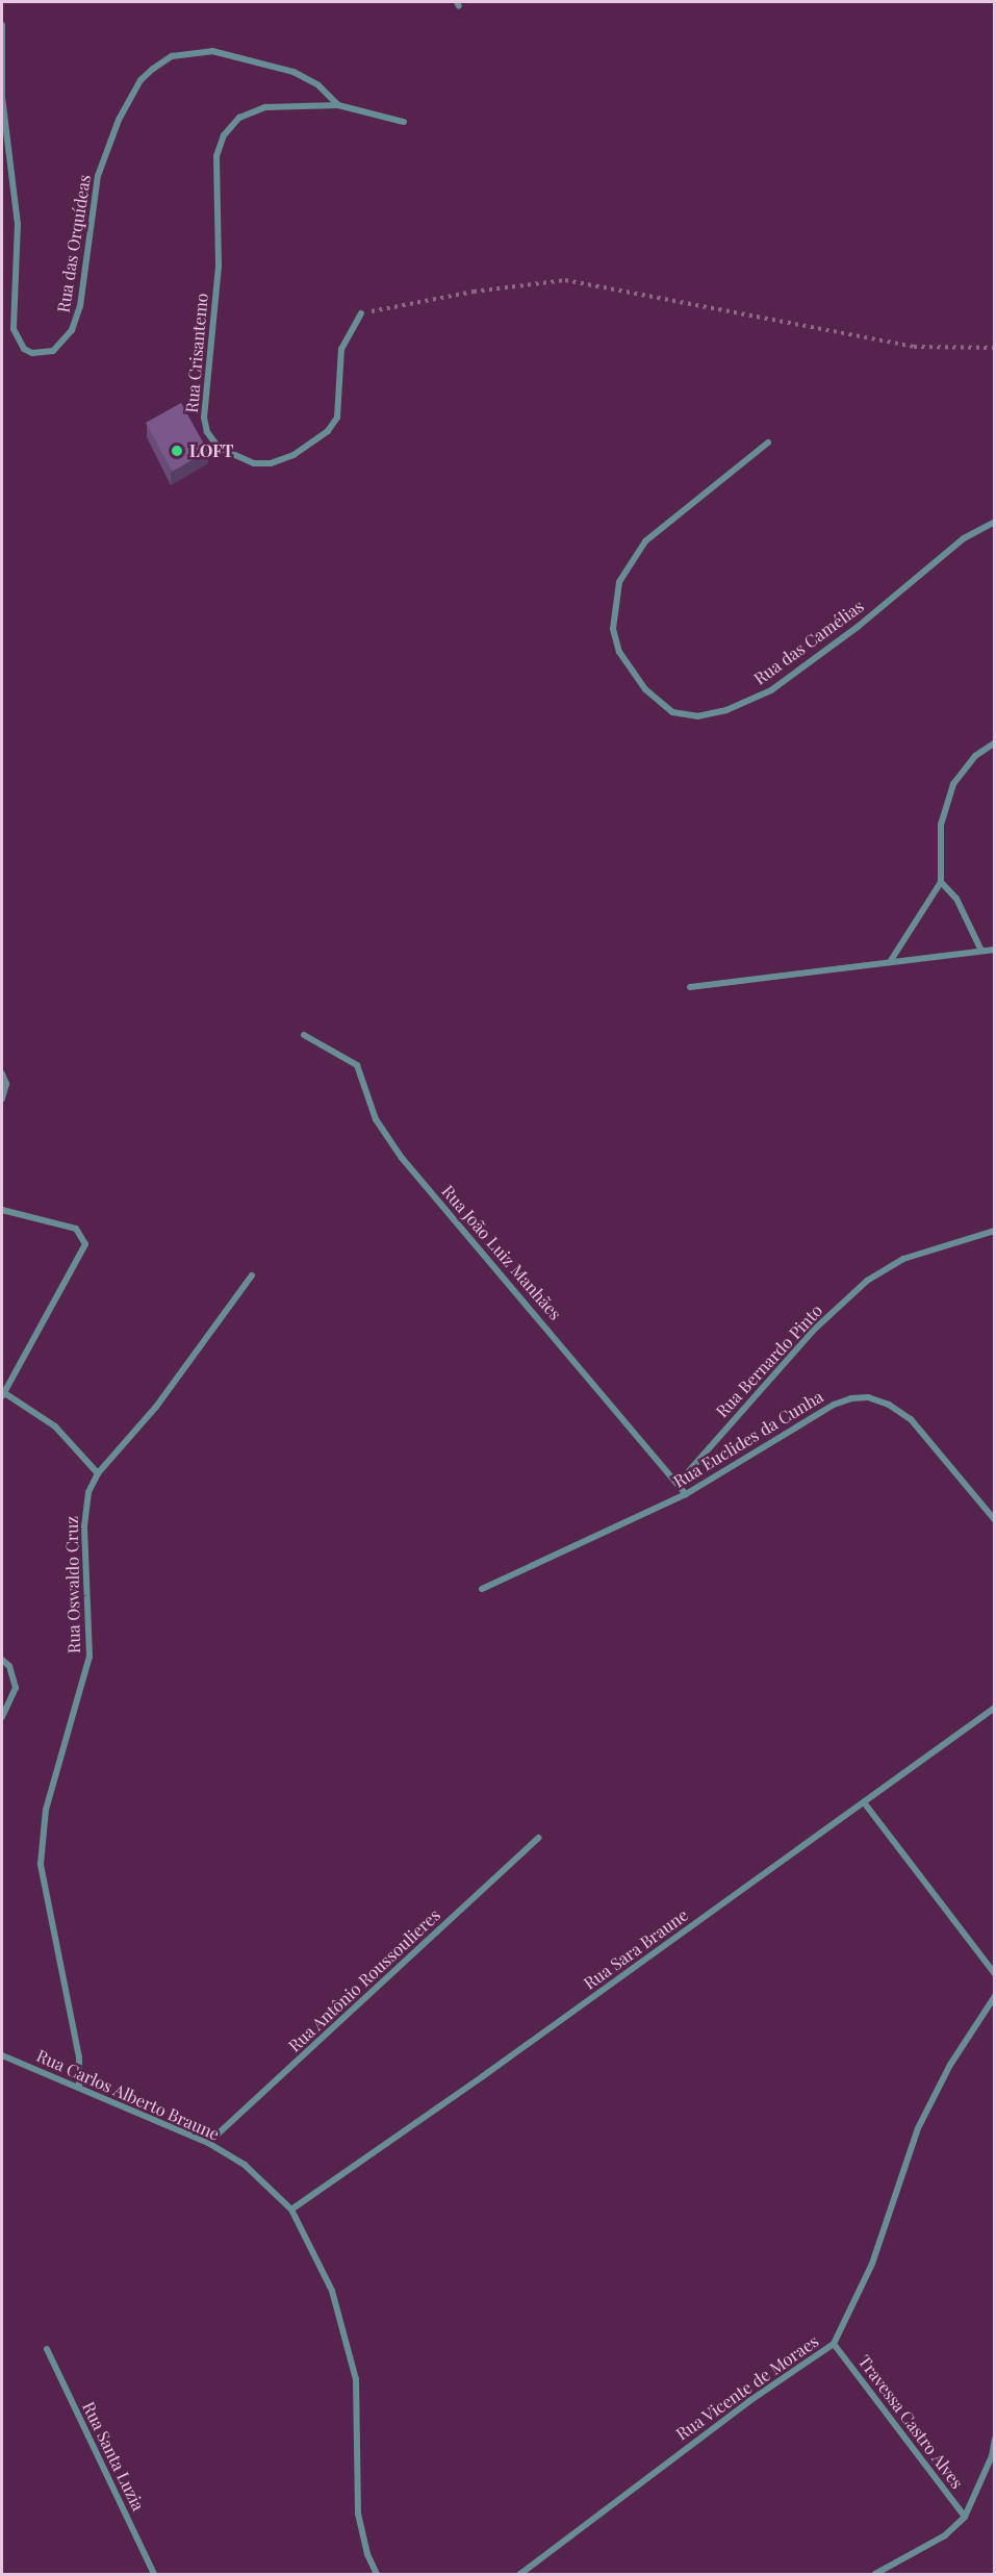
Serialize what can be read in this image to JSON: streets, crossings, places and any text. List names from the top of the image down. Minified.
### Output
{"streets":{"street":["Rua das Orquídeas","Rua Crisantemo","Rua das Camélias","Rua João Luiz Manhães","Rua Bernardo Pinto","Rua Euclides da Cunha","Rua Oswaldo Cruz","Rua Sara Braune","Rua Antônio Roussoulieres","Rua Carlos Alberto Braune","Rua Vicente de Moraes","Travessa Castro Alves","Rua Santa Luzia"]},"crossings":[["Rua das Orquídeas","Rua Crisantemo"],["Rua João Luiz Manhães","Rua Bernardo Pinto"],["Rua João Luiz Manhães","Rua Euclides da Cunha"],["Rua Oswaldo Cruz","Rua Carlos Alberto Braune"],["Rua Sara Braune","Rua Carlos Alberto Braune"],["Rua Antônio Roussoulieres","Rua Carlos Alberto Braune"],["Rua Vicente de Moraes","Travessa Castro Alves"]],"places":["LOFT"]}
